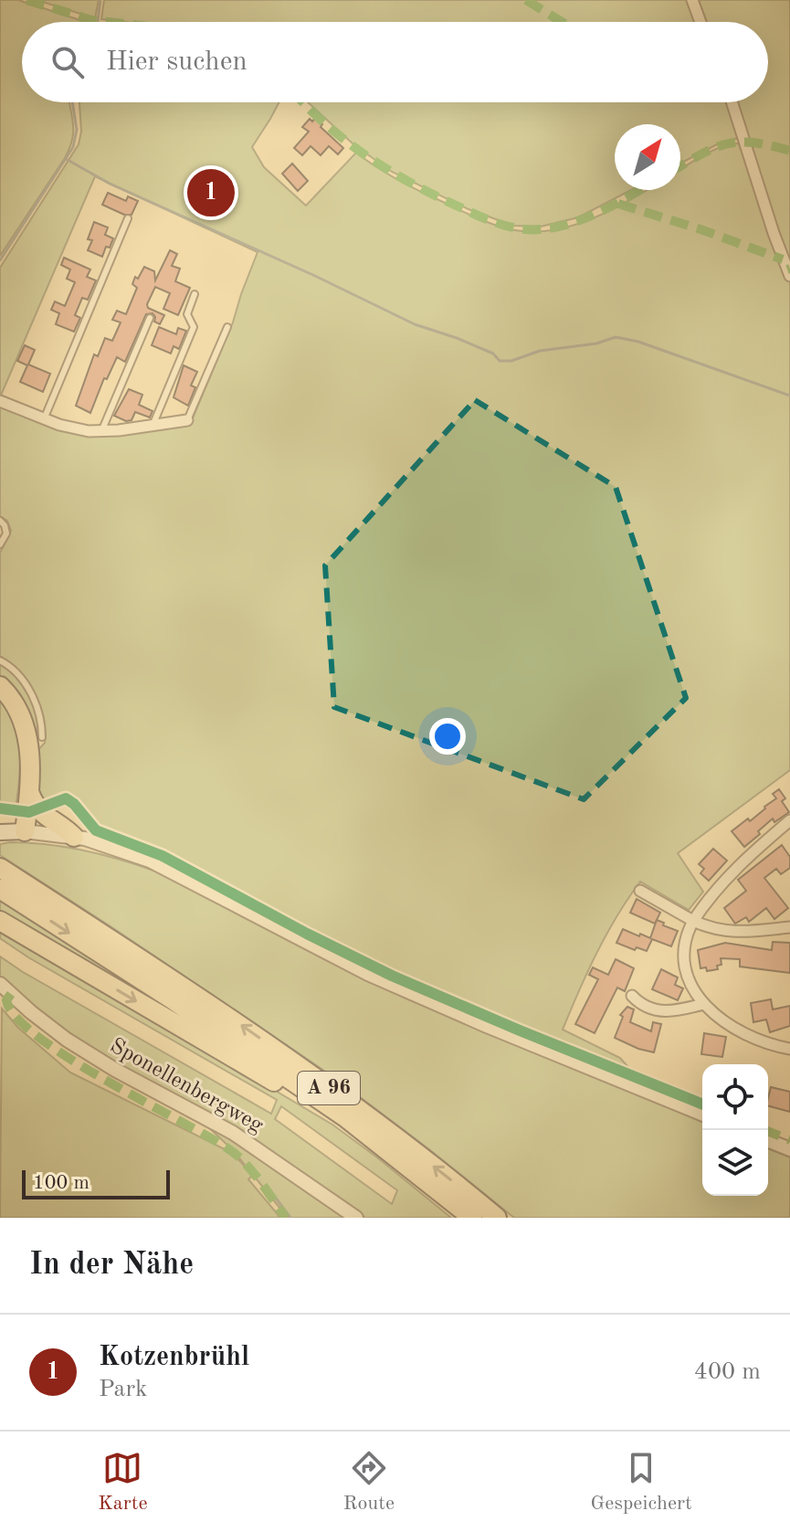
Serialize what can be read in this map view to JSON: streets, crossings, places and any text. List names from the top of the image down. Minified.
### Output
{"streets":{"highway":["A 96"],"street":["Sponellenbergweg"]},"scale_bar":"100 m","north":"top right","page":{"search":"Hier suchen","pins":"1","scale":"100 m","heading":"In der Nähe","list":[{"mark":"1","name":"Kotzenbrühl","note":"Park","value":"400 m"}],"nav":["Karte","Route","Gespeichert"]}}
